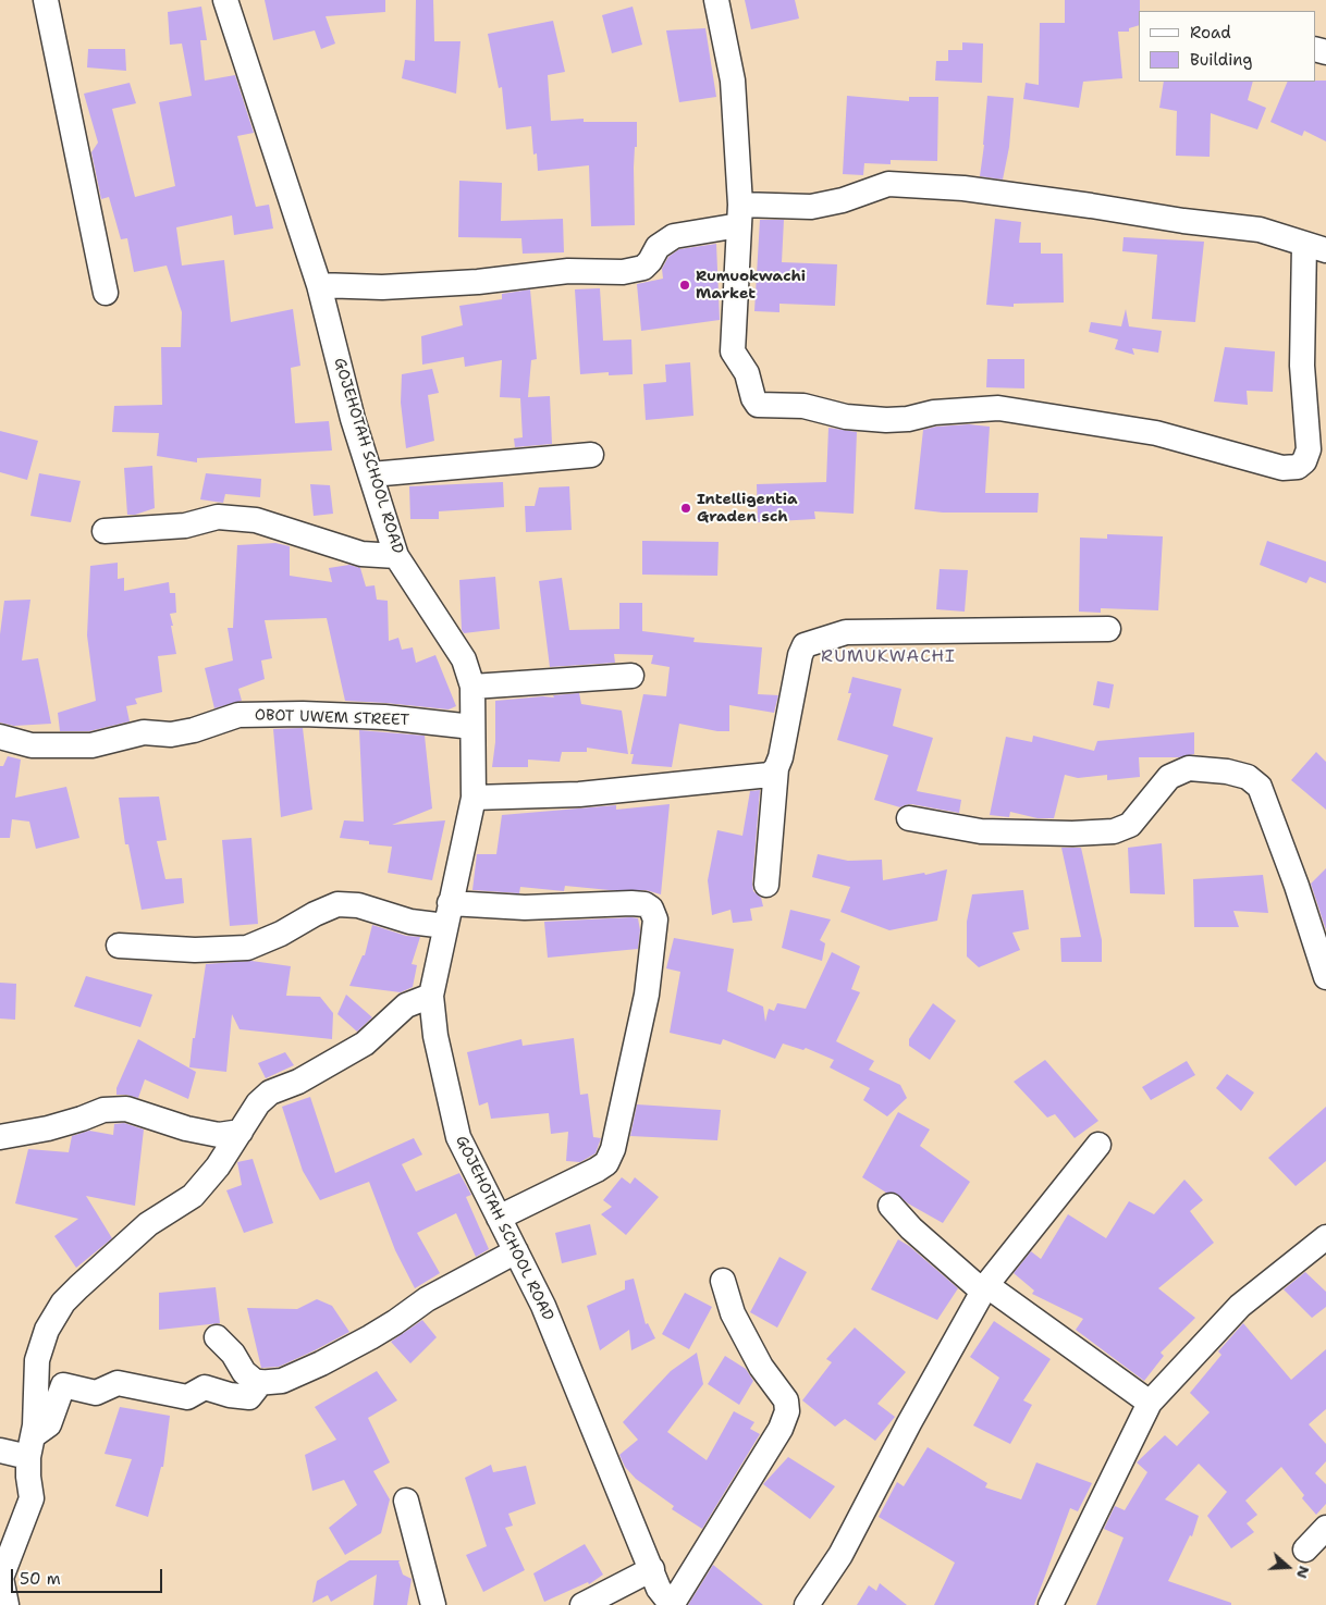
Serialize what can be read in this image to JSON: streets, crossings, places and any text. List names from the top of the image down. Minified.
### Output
{"streets":{"street":["GOJEHOTAH SCHOOL ROAD","OBOT UWEM STREET"]},"crossings":[["GOJEHOTAH SCHOOL ROAD","OBOT UWEM STREET"]],"districts":["RUMUKWACHI"],"places":["Rumuokwachi Market","Intelligentia Graden sch"],"legend":["Road","Building"],"scale_bar":"50 m","north":"right"}
